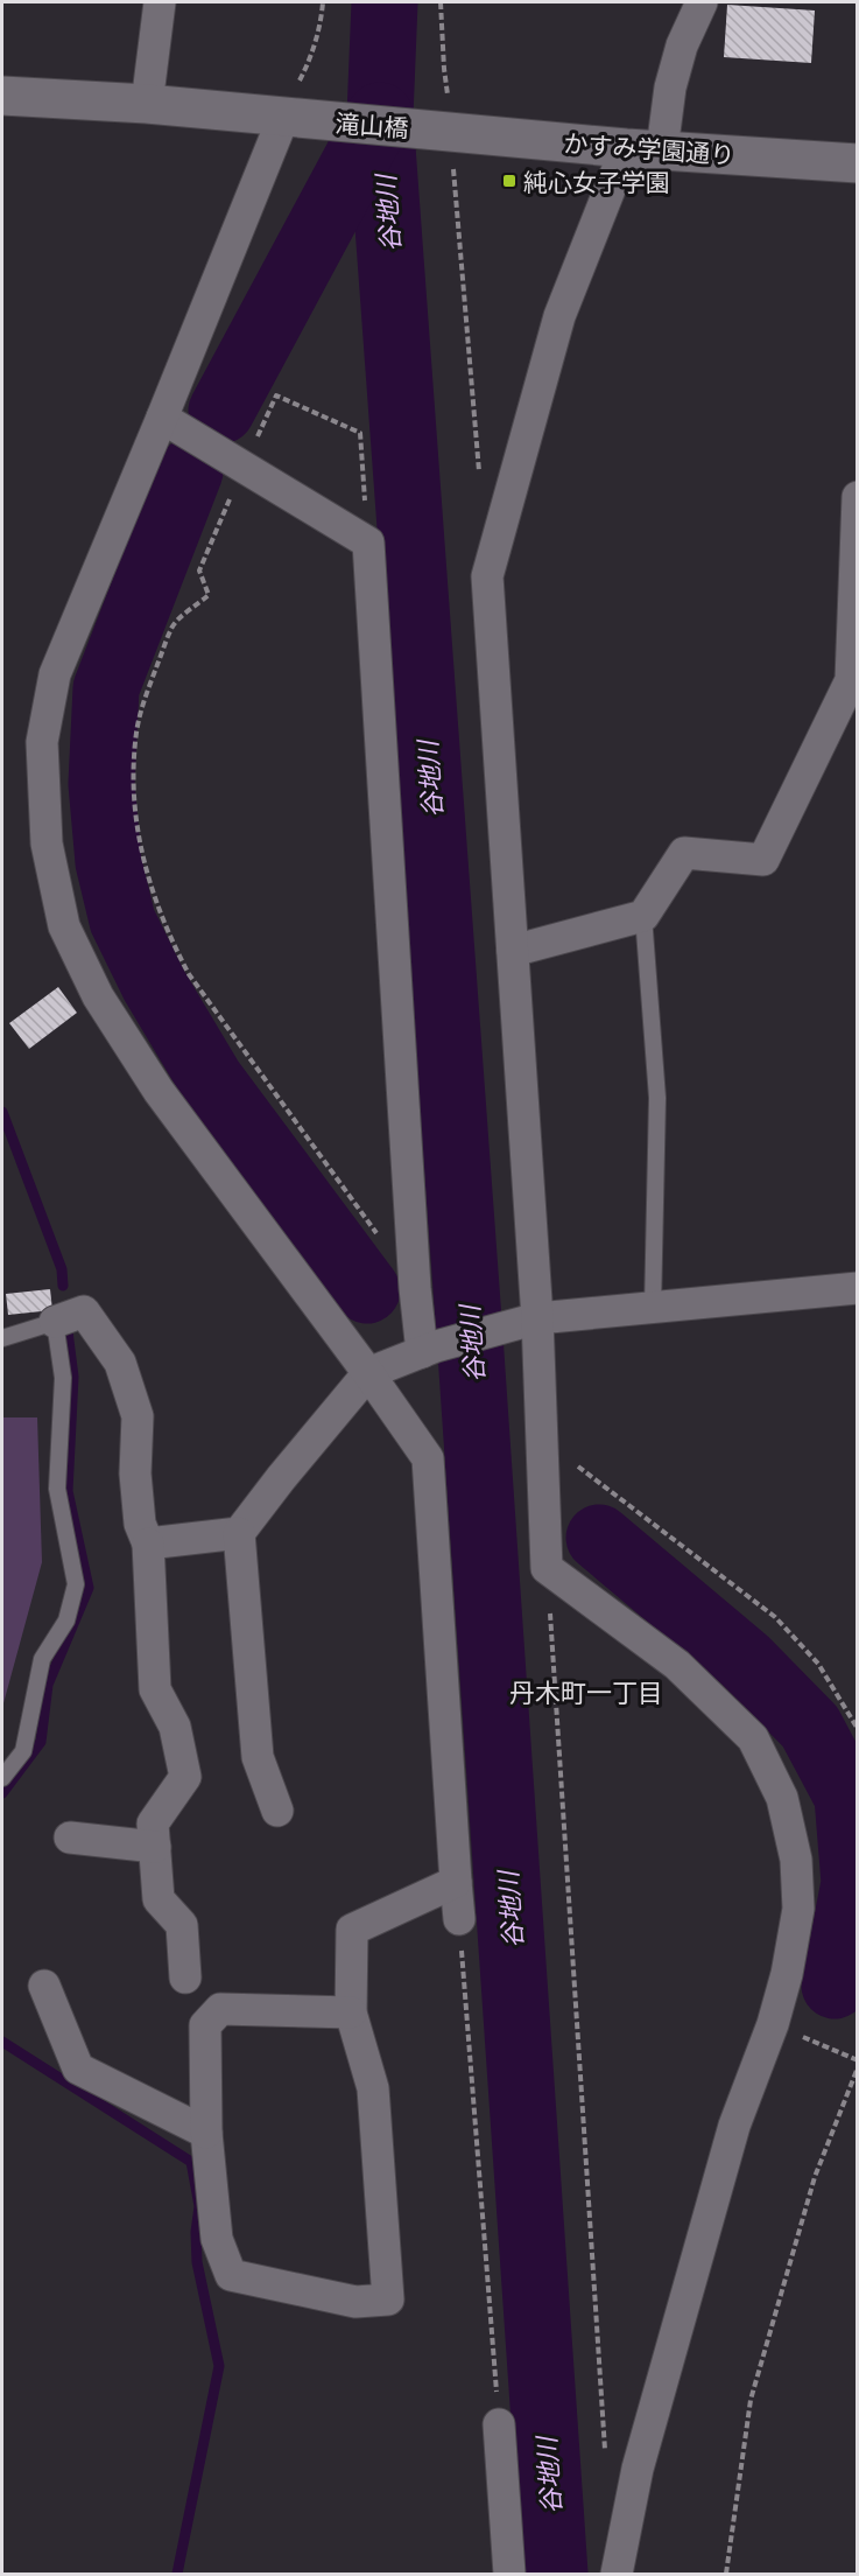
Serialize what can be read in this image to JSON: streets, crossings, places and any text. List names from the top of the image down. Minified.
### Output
{"streets":{"street":["滝山橋","かすみ学園通り"]},"crossings":[["滝山橋","かすみ学園通り"]],"districts":["丹木町一丁目"],"water":["谷地川"],"places":{"transit":["純心女子学園"]}}
